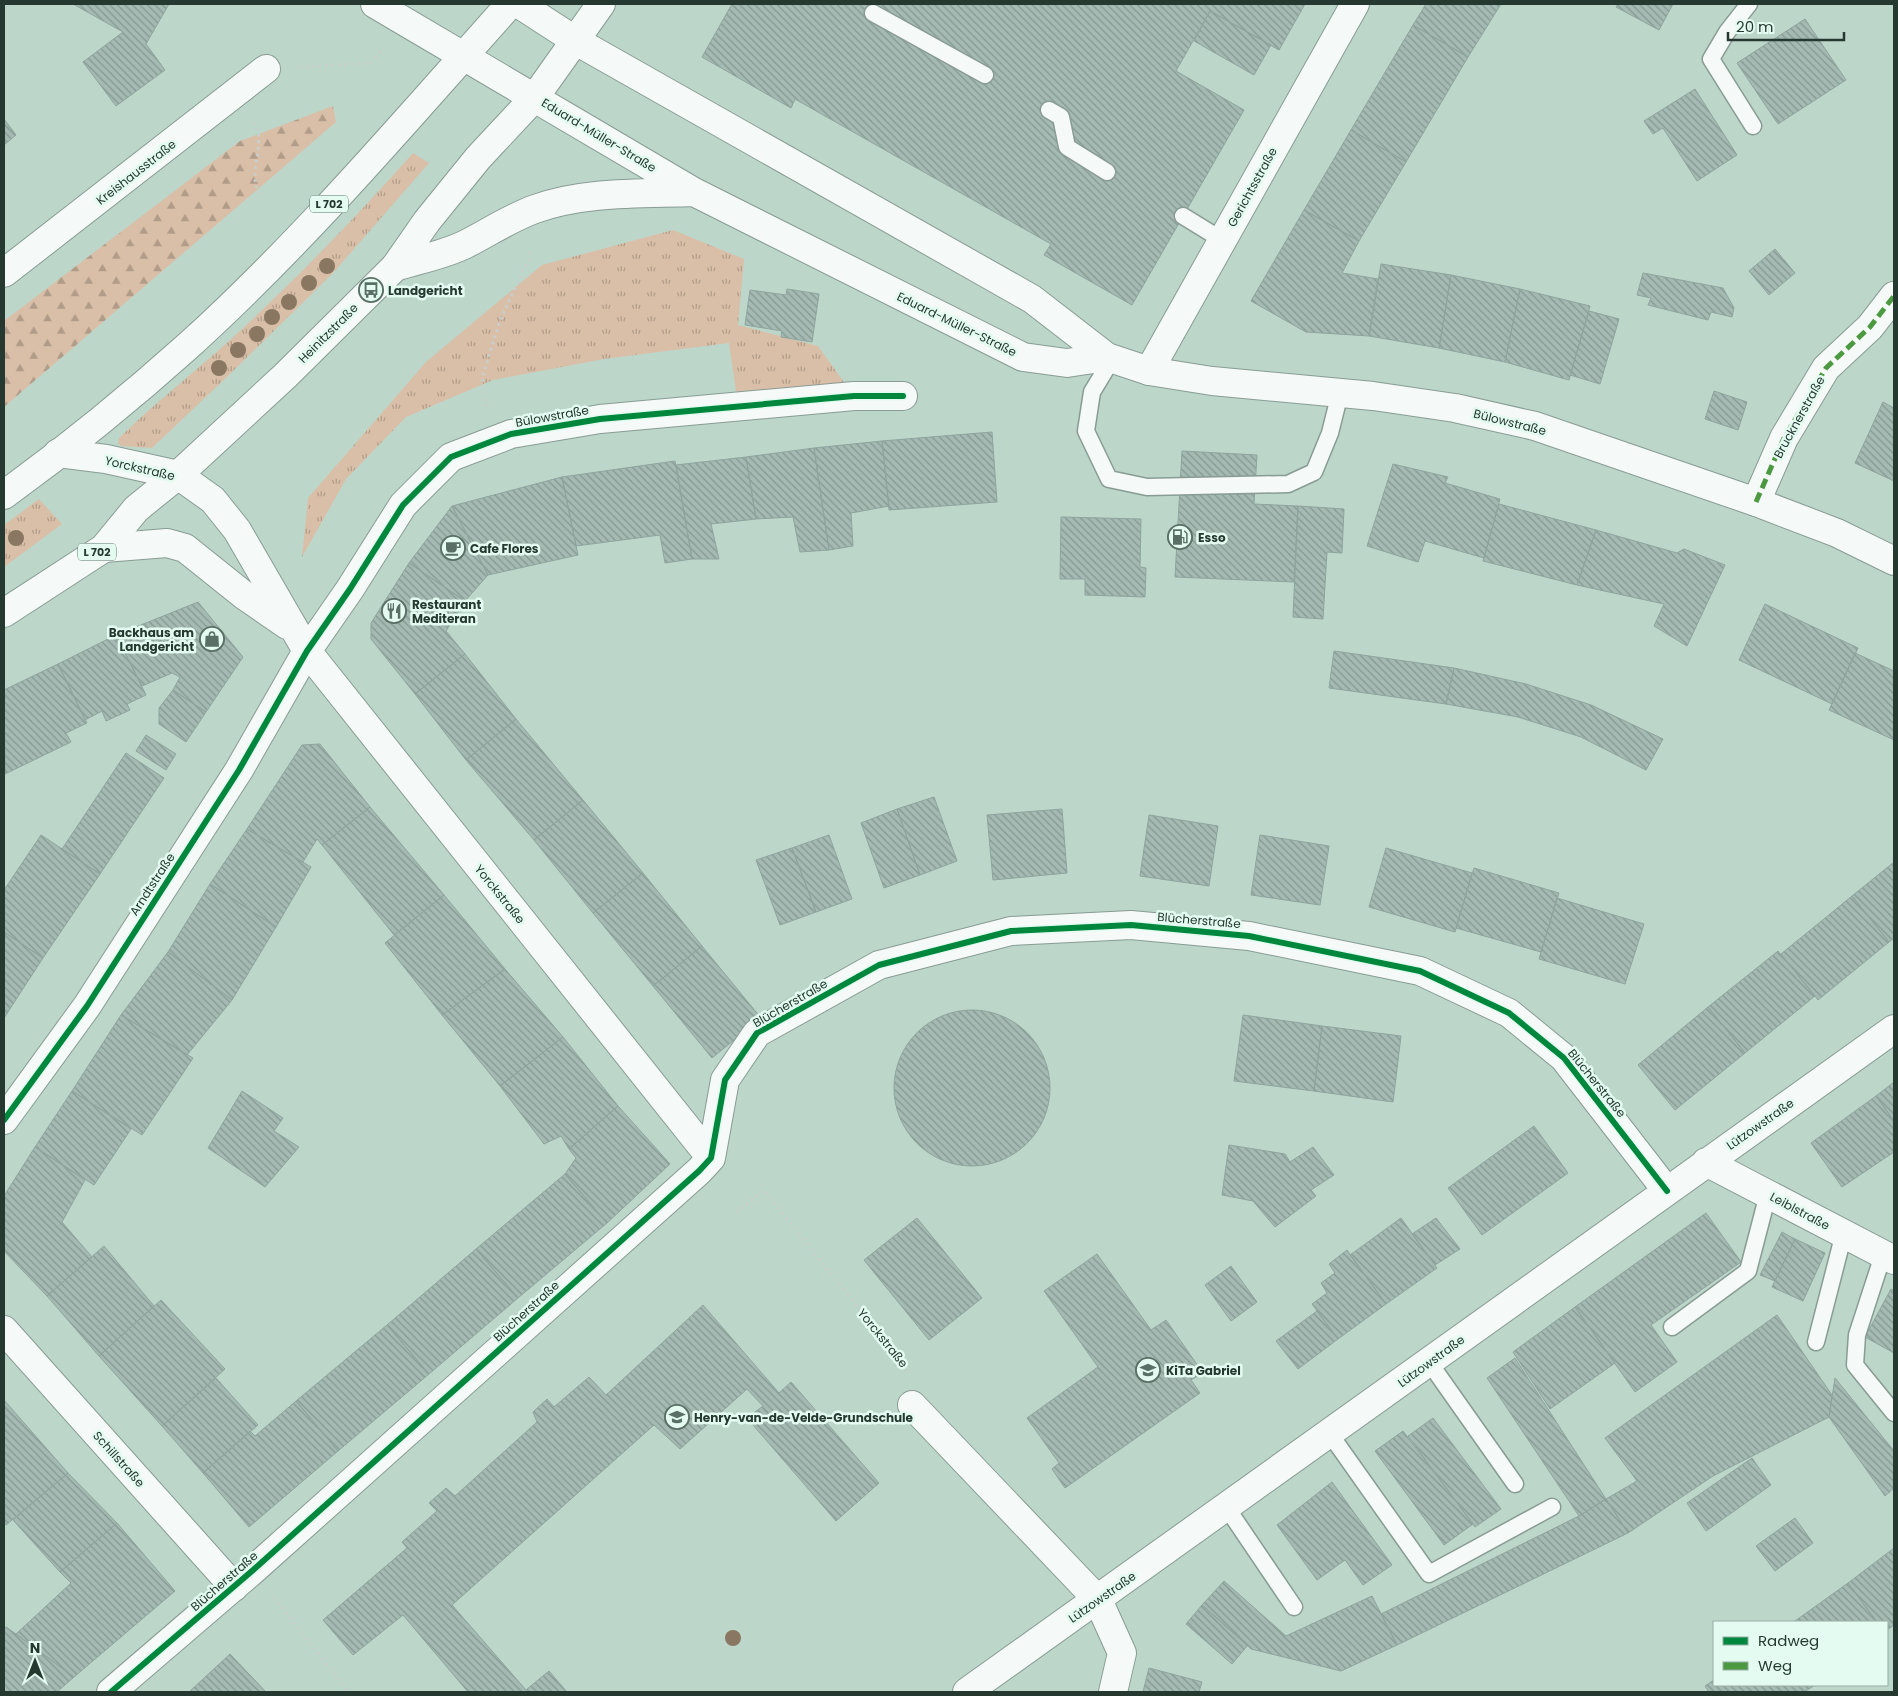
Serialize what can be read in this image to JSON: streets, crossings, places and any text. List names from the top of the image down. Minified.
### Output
{"streets":{"street":["Eduard-Müller-Straße","Kreishausstraße","Gerichtsstraße","L 702","Heinitzstraße","Bülowstraße","Brucknerstraße","Yorckstraße","Arndtstraße","Blücherstraße","Lützowstraße","Leiblstraße","Schillstraße"]},"crossings":[["Eduard-Müller-Straße","L 702"],["Eduard-Müller-Straße","Heinitzstraße"],["Eduard-Müller-Straße","Bülowstraße"],["Gerichtsstraße","Bülowstraße"],["L 702","Heinitzstraße"],["L 702","Yorckstraße"],["Heinitzstraße","Yorckstraße"],["Bülowstraße","Brucknerstraße"],["Bülowstraße","Yorckstraße"],["Bülowstraße","Arndtstraße"],["Yorckstraße","Arndtstraße"],["Yorckstraße","Blücherstraße"],["Blücherstraße","Lützowstraße"],["Blücherstraße","Schillstraße"],["Lützowstraße","Leiblstraße"]],"places":{"bus stop":["Landgericht"],"fuel station":["Esso"],"cafe":["Cafe Flores"],"restaurant":["Restaurant Mediteran"],"shop":["Backhaus am Landgericht"],"school or university":["KiTa Gabriel","Henry-van-de-Velde-Grundschule"]},"legend":["Radweg","Weg"],"scale_bar":"20 m","north":"top"}
